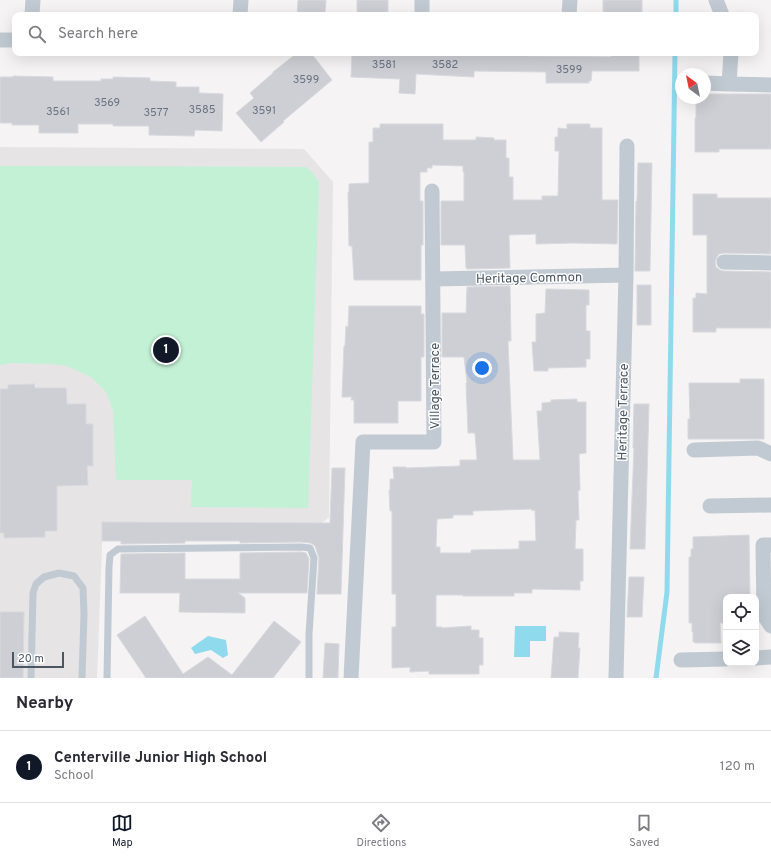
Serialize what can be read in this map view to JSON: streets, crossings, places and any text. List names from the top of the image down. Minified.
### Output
{"streets":{"street":["Heritage Common","Village Terrace","Heritage Terrace"]},"crossings":[["Heritage Common","Village Terrace"],["Heritage Common","Heritage Terrace"]],"house_numbers":["3581","3582","3599","3599","3569","3585","3591","3561","3577"],"scale_bar":"20 m","north":"top left","page":{"search":"Search here","pins":"1","scale":"20 m","heading":"Nearby","list":[{"mark":"1","name":"Centerville Junior High School","note":"School","value":"120 m"}],"nav":["Map","Directions","Saved"]}}
